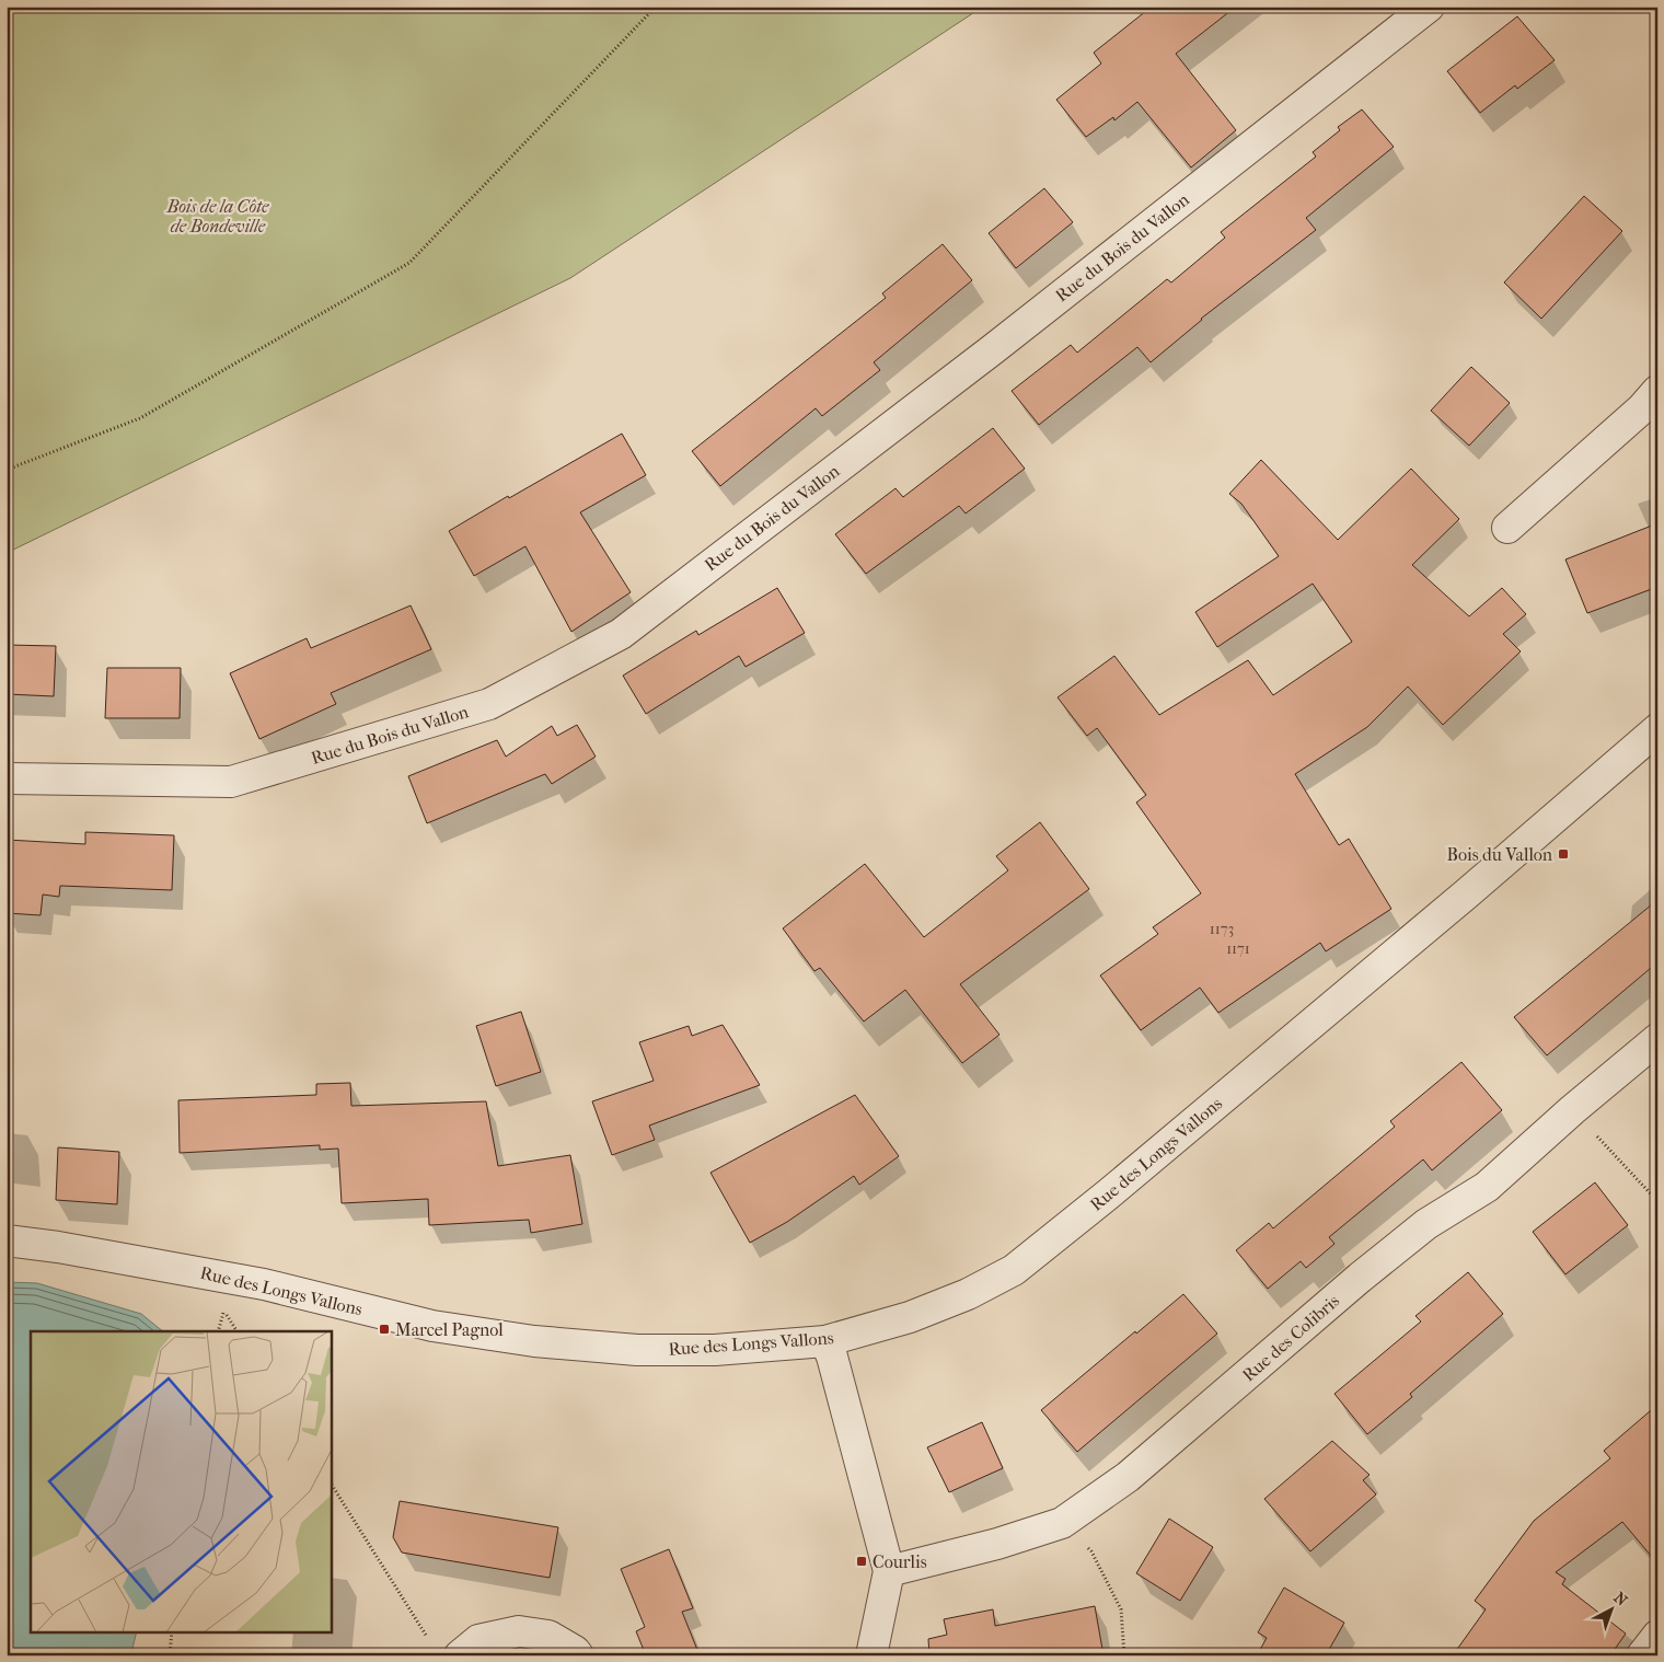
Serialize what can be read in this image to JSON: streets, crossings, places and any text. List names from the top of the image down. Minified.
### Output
{"streets":{"street":["Rue du Bois du Vallon","Rue des Longs Vallons","Rue des Colibris"]},"parks":["Bois de la Côte de Bondeville"],"places":{"transit":["Bois du Vallon","Marcel Pagnol","Courlis"]},"house_numbers":["1173","1171"],"north":"top right"}
